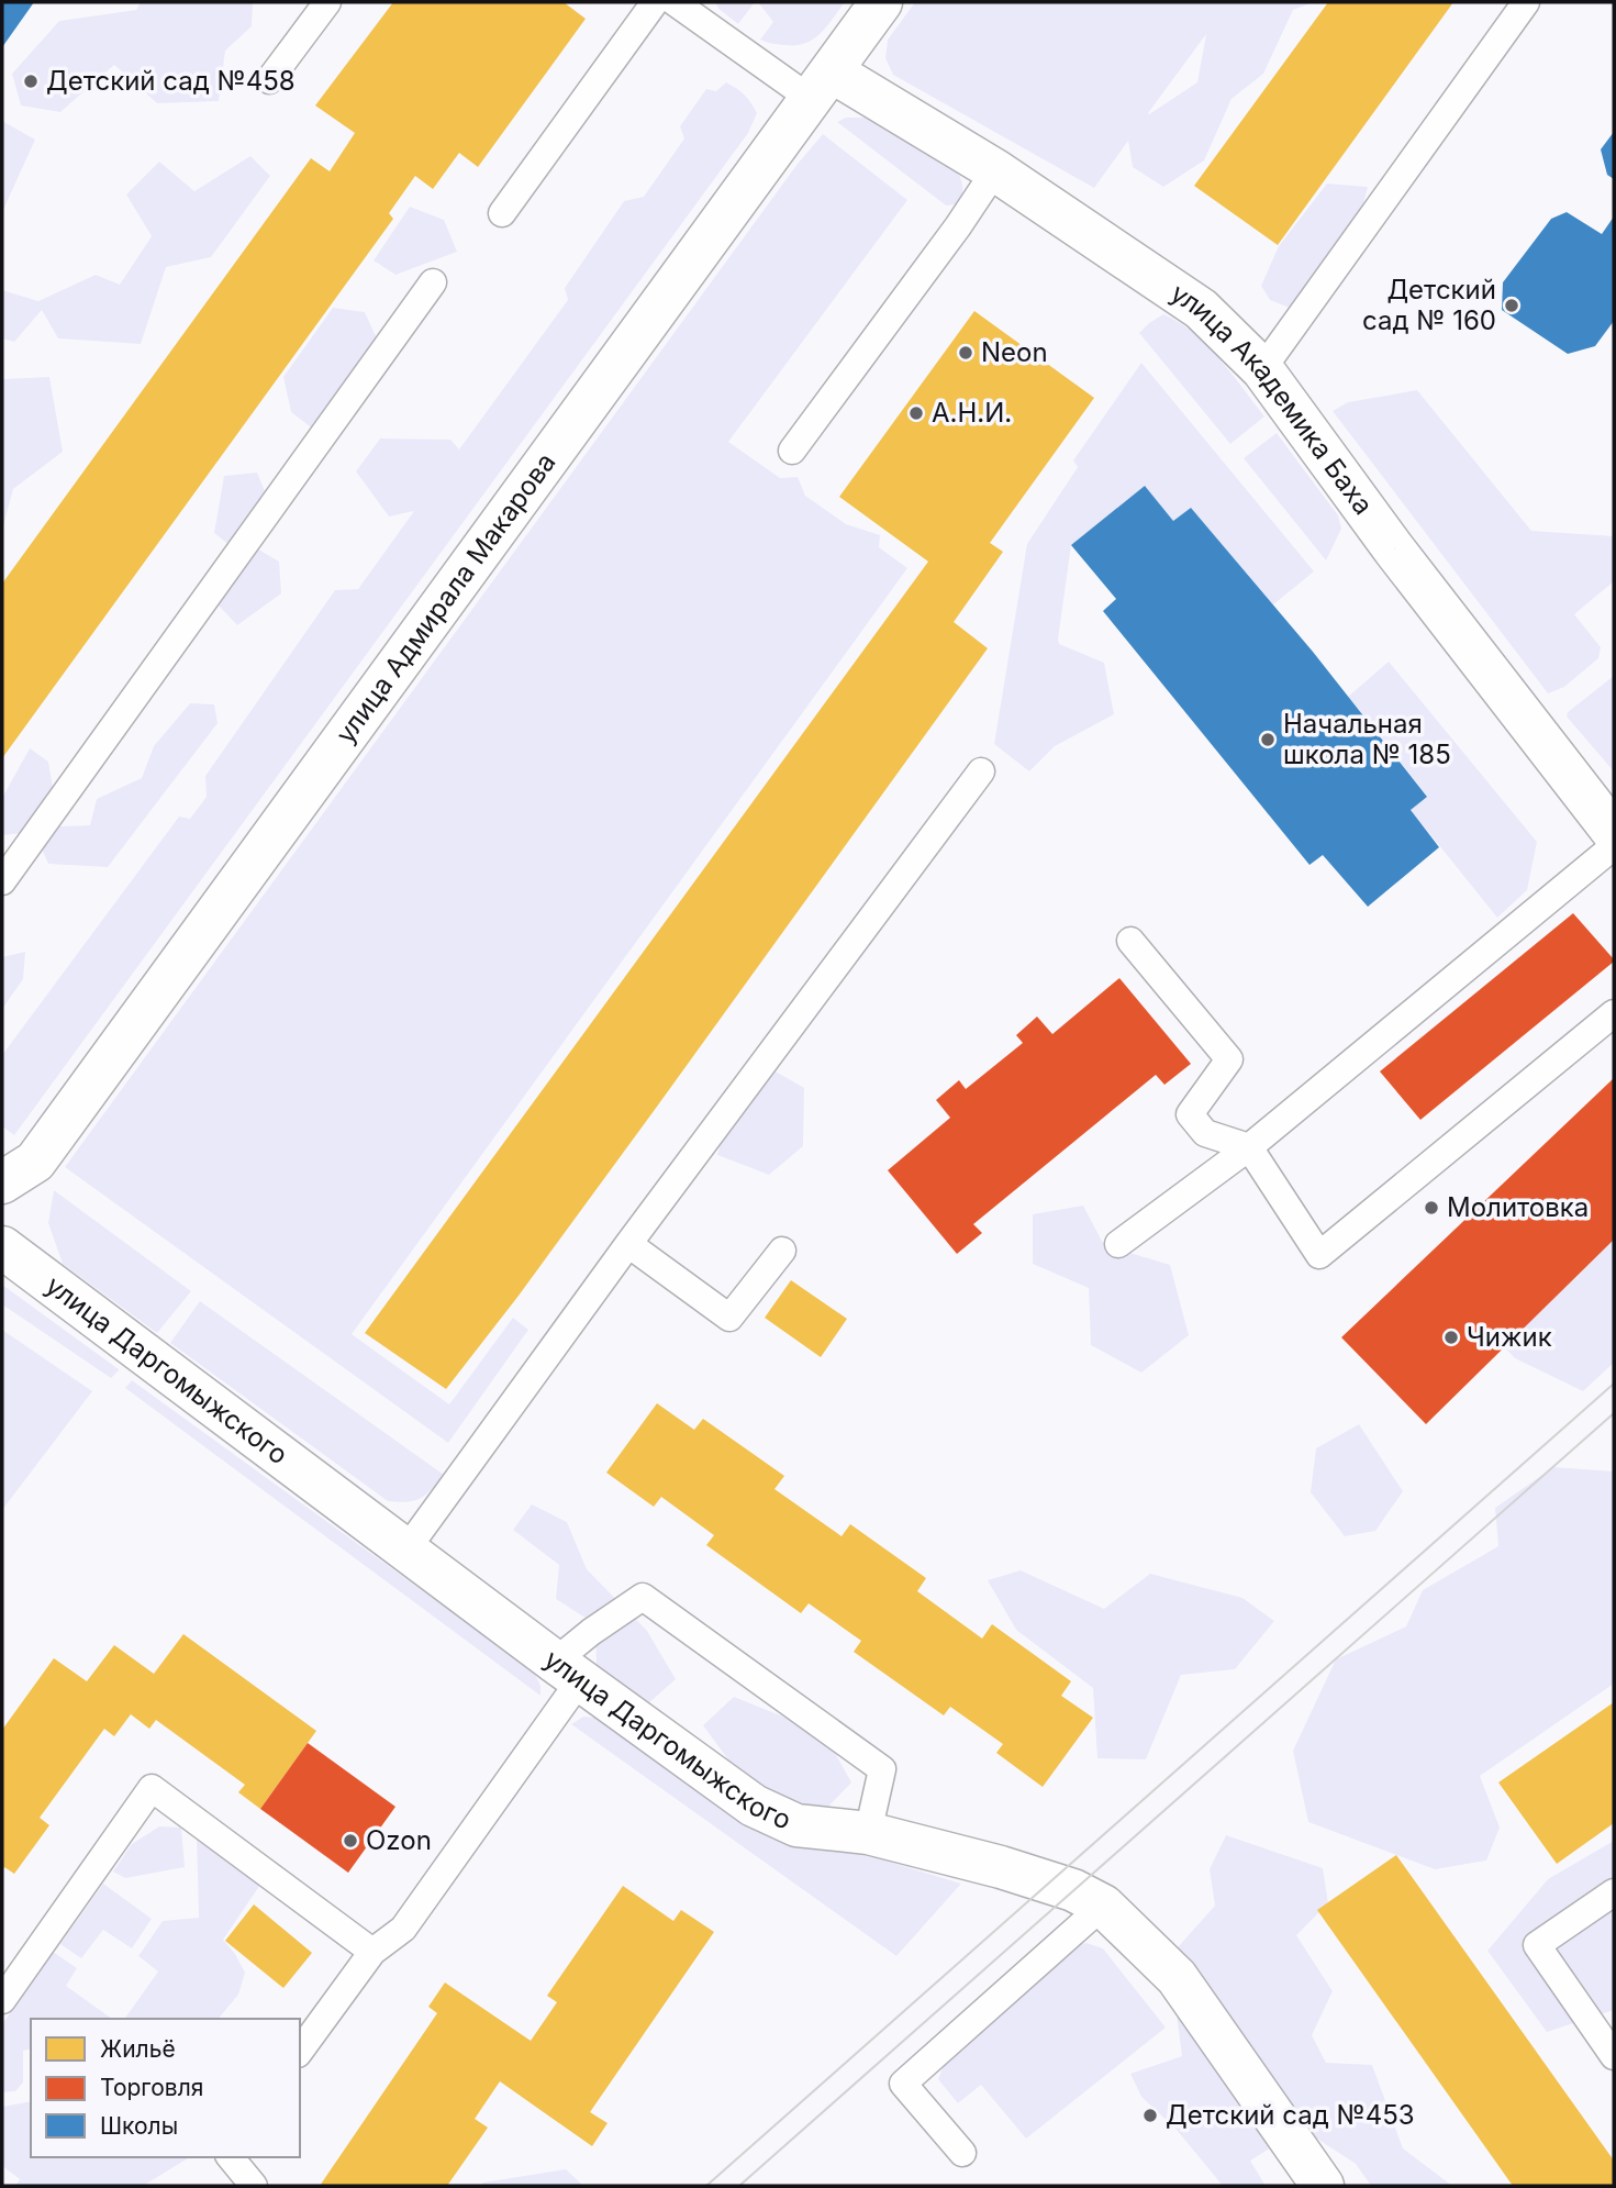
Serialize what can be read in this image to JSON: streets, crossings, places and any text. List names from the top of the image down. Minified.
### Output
{"streets":{"street":["улица Академика Баха","улица Адмирала Макарова","улица Даргомыжского"]},"crossings":[["улица Академика Баха","улица Адмирала Макарова"]],"places":["Детский сад №458","Детский сад № 160","Neon","А.Н.И.","Начальная школа № 185","Молитовка","Чижик","Ozon","Детский сад №453"],"legend":["Жильё","Торговля","Школы"]}
